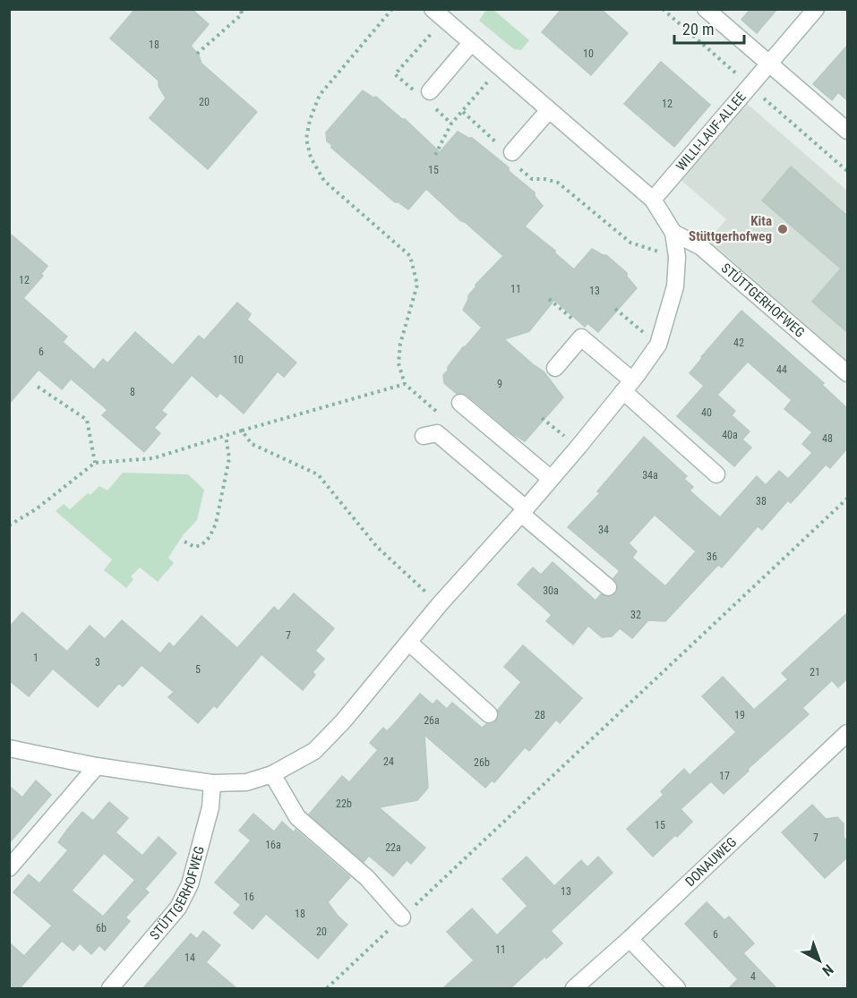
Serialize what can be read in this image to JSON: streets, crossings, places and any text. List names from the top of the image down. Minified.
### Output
{"streets":{"street":["WILLI-LAUF-ALLEE","STÜTTGERHOFWEG","DONAUWEG"]},"places":["Kita Stüttgerhofweg"],"house_numbers":["18","10","20","12","15","12","11","13","42","6","10","44","9","8","40","40a","48","34a","38","34","36","30a","32","7","1","3","5","21","28","19","26a","24","26b","17","22b","15","7","16a","22a","13","16","18","6b","20","6","11","14","4"],"scale_bar":"20 m","north":"bottom right"}
